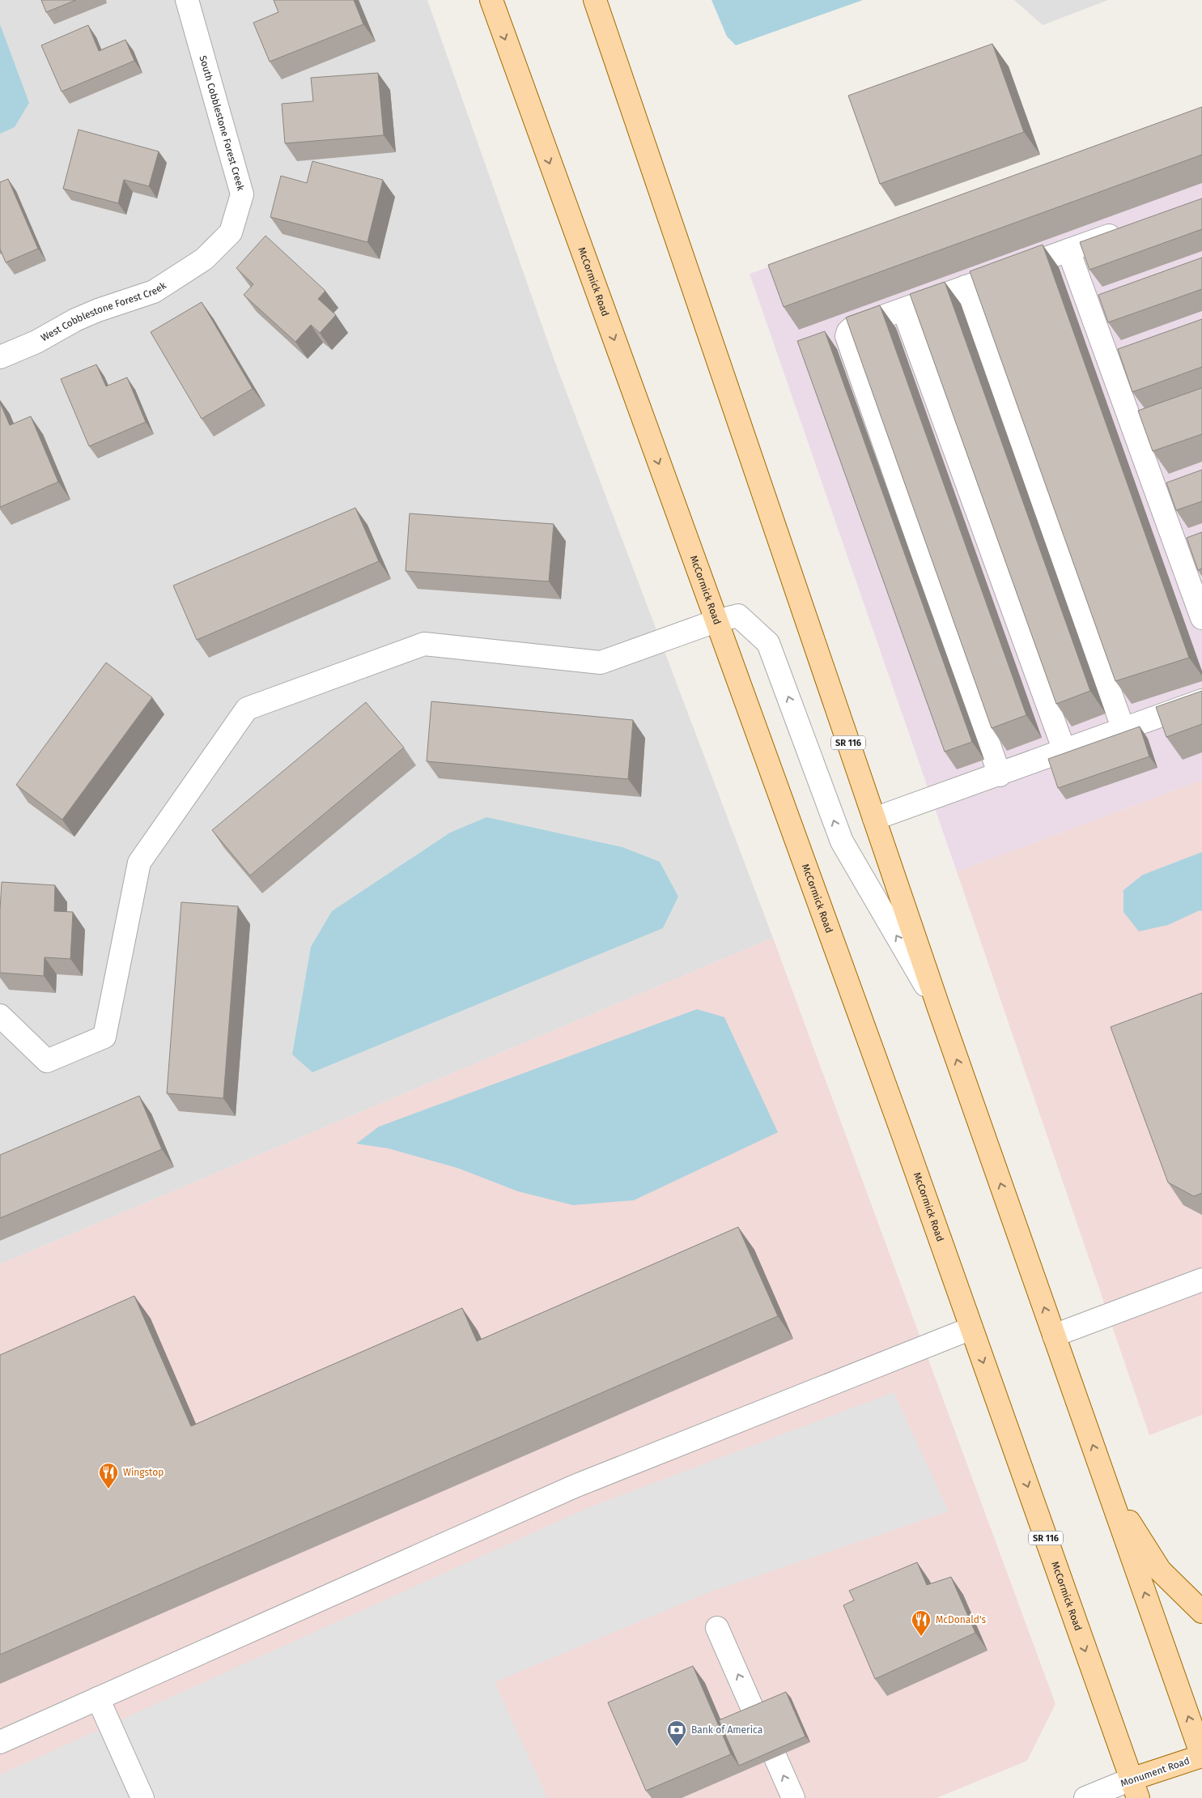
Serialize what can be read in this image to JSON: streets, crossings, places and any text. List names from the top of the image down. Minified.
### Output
{"streets":{"main road":["McCormick Road","SR 116","Monument Road"],"street":["South Cobblestone Forest Creek","West Cobblestone Forest Creek"]},"crossings":[["South Cobblestone Forest Creek","West Cobblestone Forest Creek"],["McCormick Road","Monument Road"],["SR 116","Monument Road"]],"places":{"restaurant":["Wingstop","McDonald's"],"bank":["Bank of America"]}}
